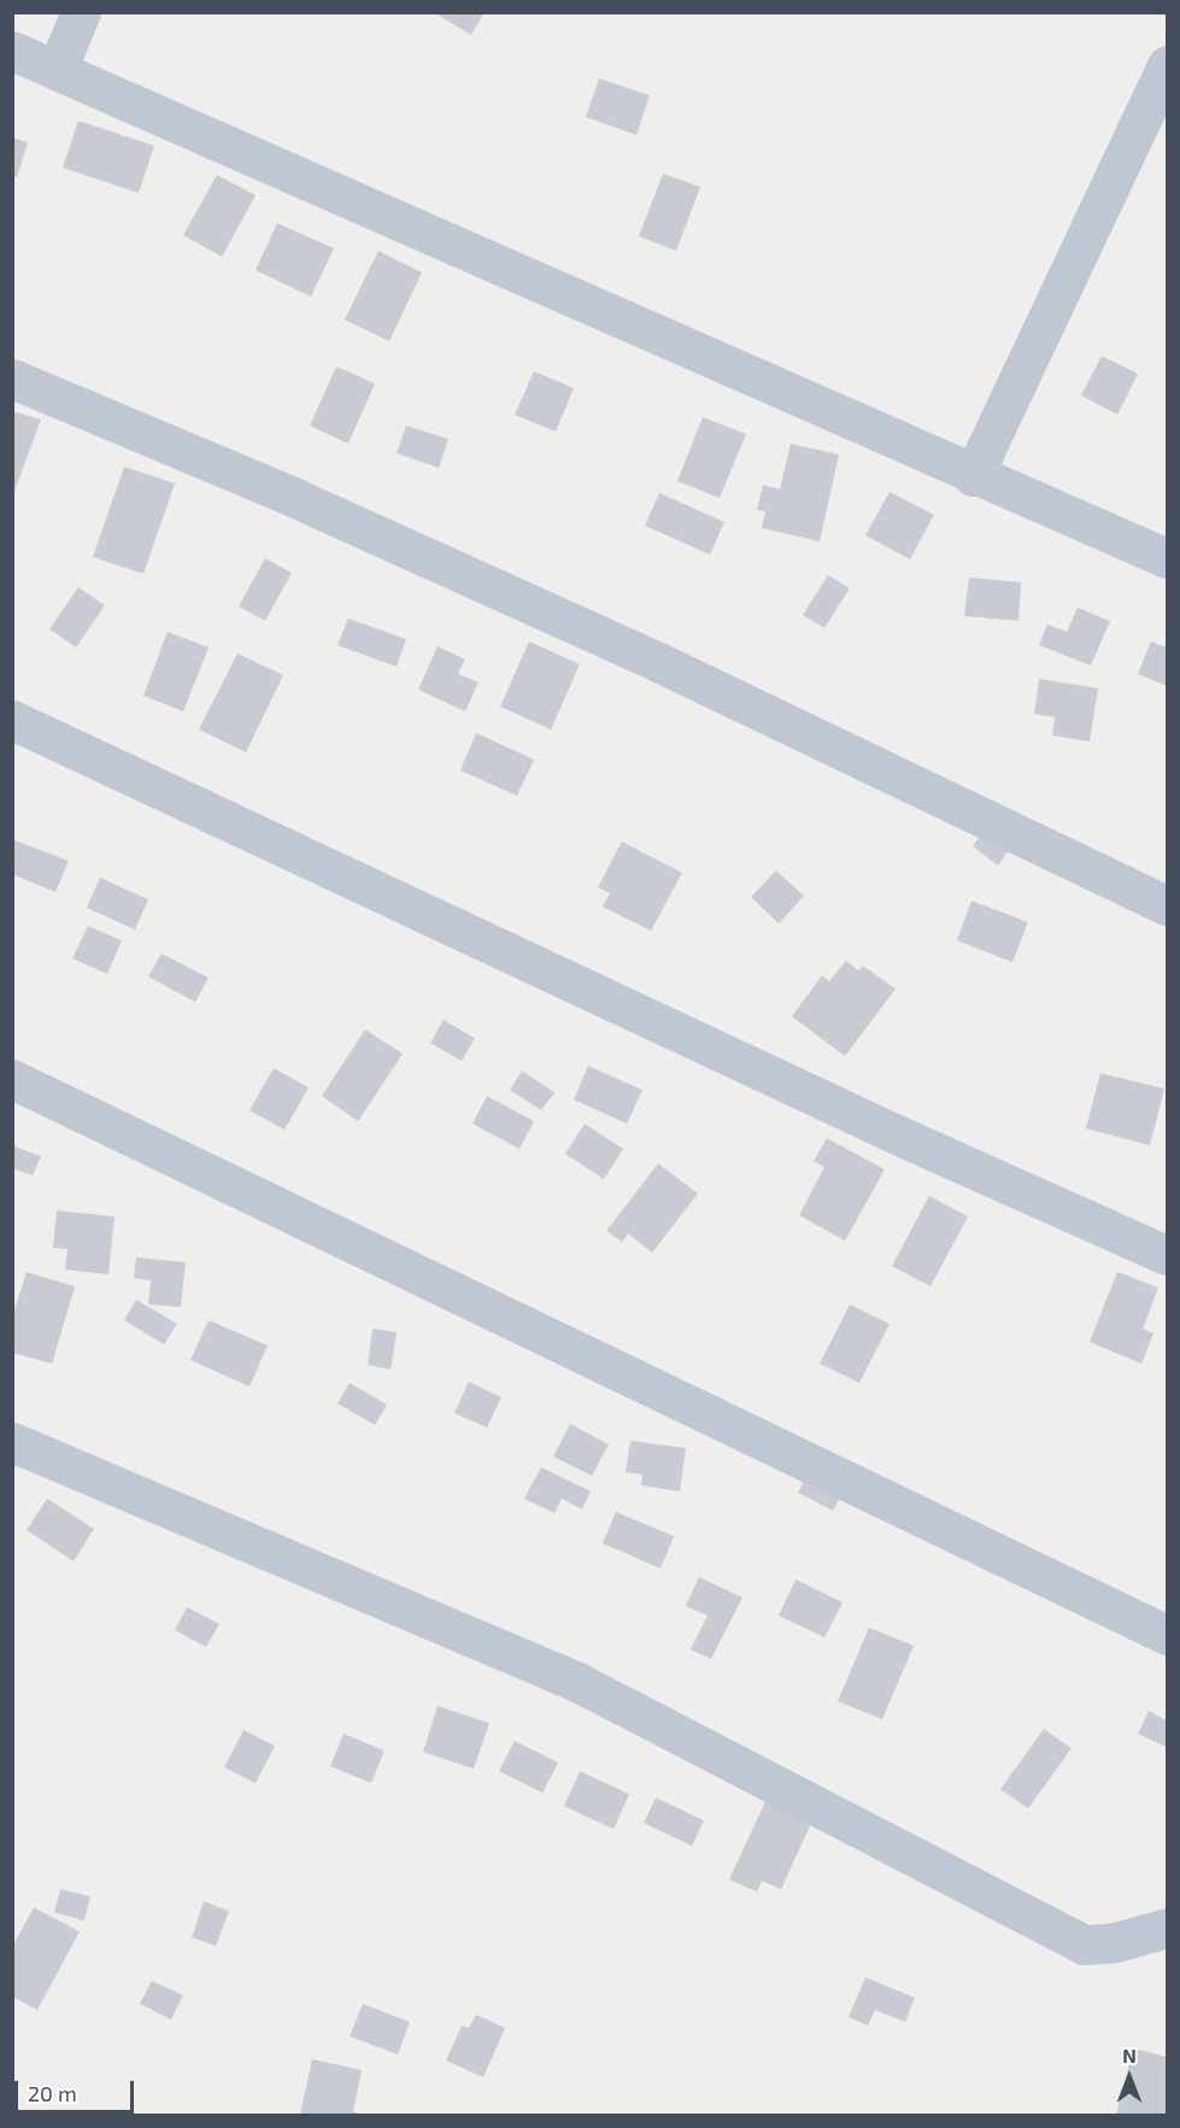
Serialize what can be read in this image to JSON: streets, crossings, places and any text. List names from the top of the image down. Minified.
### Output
{"scale_bar":"20 m","north":"top"}
